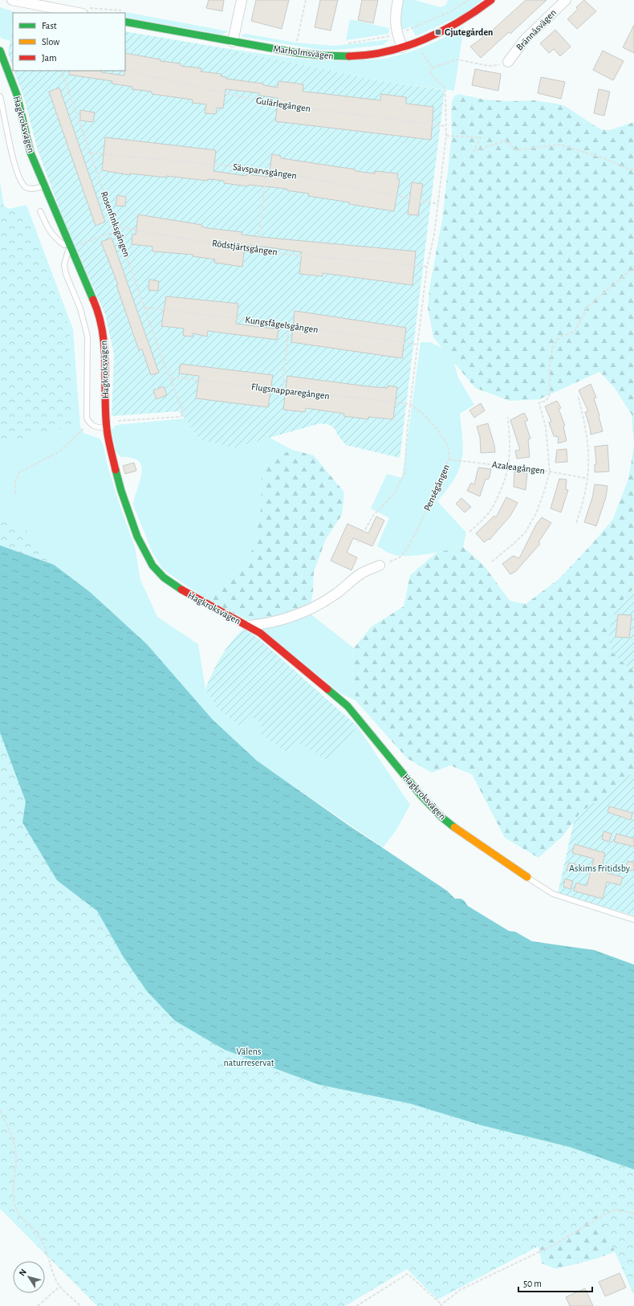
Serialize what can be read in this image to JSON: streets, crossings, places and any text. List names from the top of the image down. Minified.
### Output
{"streets":{"street":["Brännåsvägen","Marholmsvägen","Hagkroksvägen"],"path":["Gulärlegången","Sävsparvsgången","Rosenfinksgången","Rödstjärtsgången","Kungsfågelsgången","Flugsnapparegången","Azaleagången","Penségången"]},"crossings":[["Hagkroksvägen","Rosenfinksgången"],["Hagkroksvägen","Penségången"],["Sävsparvsgången","Rosenfinksgången"],["Rosenfinksgången","Rödstjärtsgången"],["Rosenfinksgången","Kungsfågelsgången"],["Rosenfinksgången","Flugsnapparegången"],["Flugsnapparegången","Penségången"],["Azaleagången","Penségången"]],"parks":["Askims Fritidsby","Välens naturreservat"],"places":{"transit":["Gjutegården"]},"legend":["Fast","Slow","Jam"],"scale_bar":"50 m","north":"top left"}
